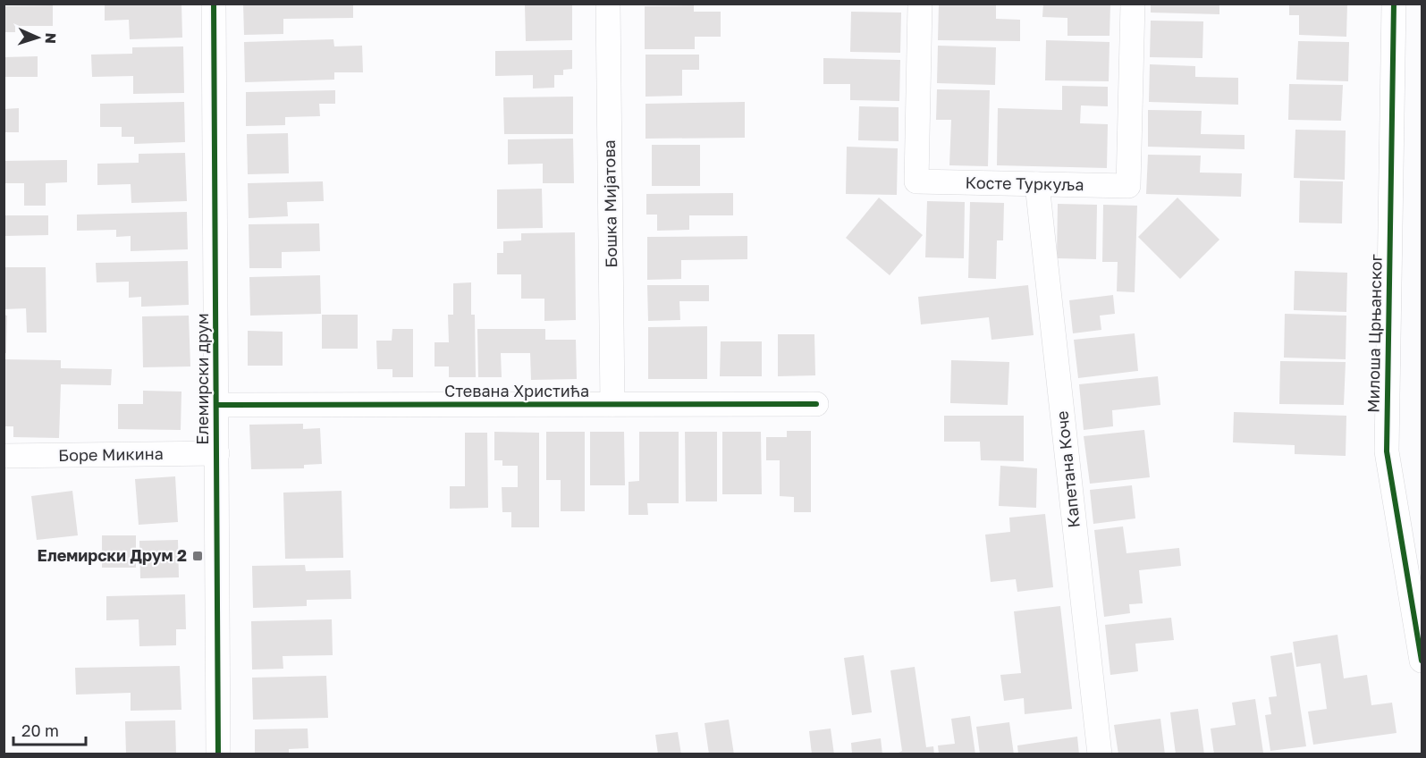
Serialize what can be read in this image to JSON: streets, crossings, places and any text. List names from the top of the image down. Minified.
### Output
{"streets":{"street":["Косте Туркуља","Бошка Мијатова","Милоша Црњанског","Елемирски друм","Стевана Христића","Боре Микина","Капетана Коче"]},"crossings":[["Косте Туркуља","Капетана Коче"],["Бошка Мијатова","Стевана Христића"],["Елемирски друм","Стевана Христића"],["Елемирски друм","Боре Микина"]],"places":{"transit":["Елемирски Друм 2"]},"scale_bar":"20 m","north":"right"}
